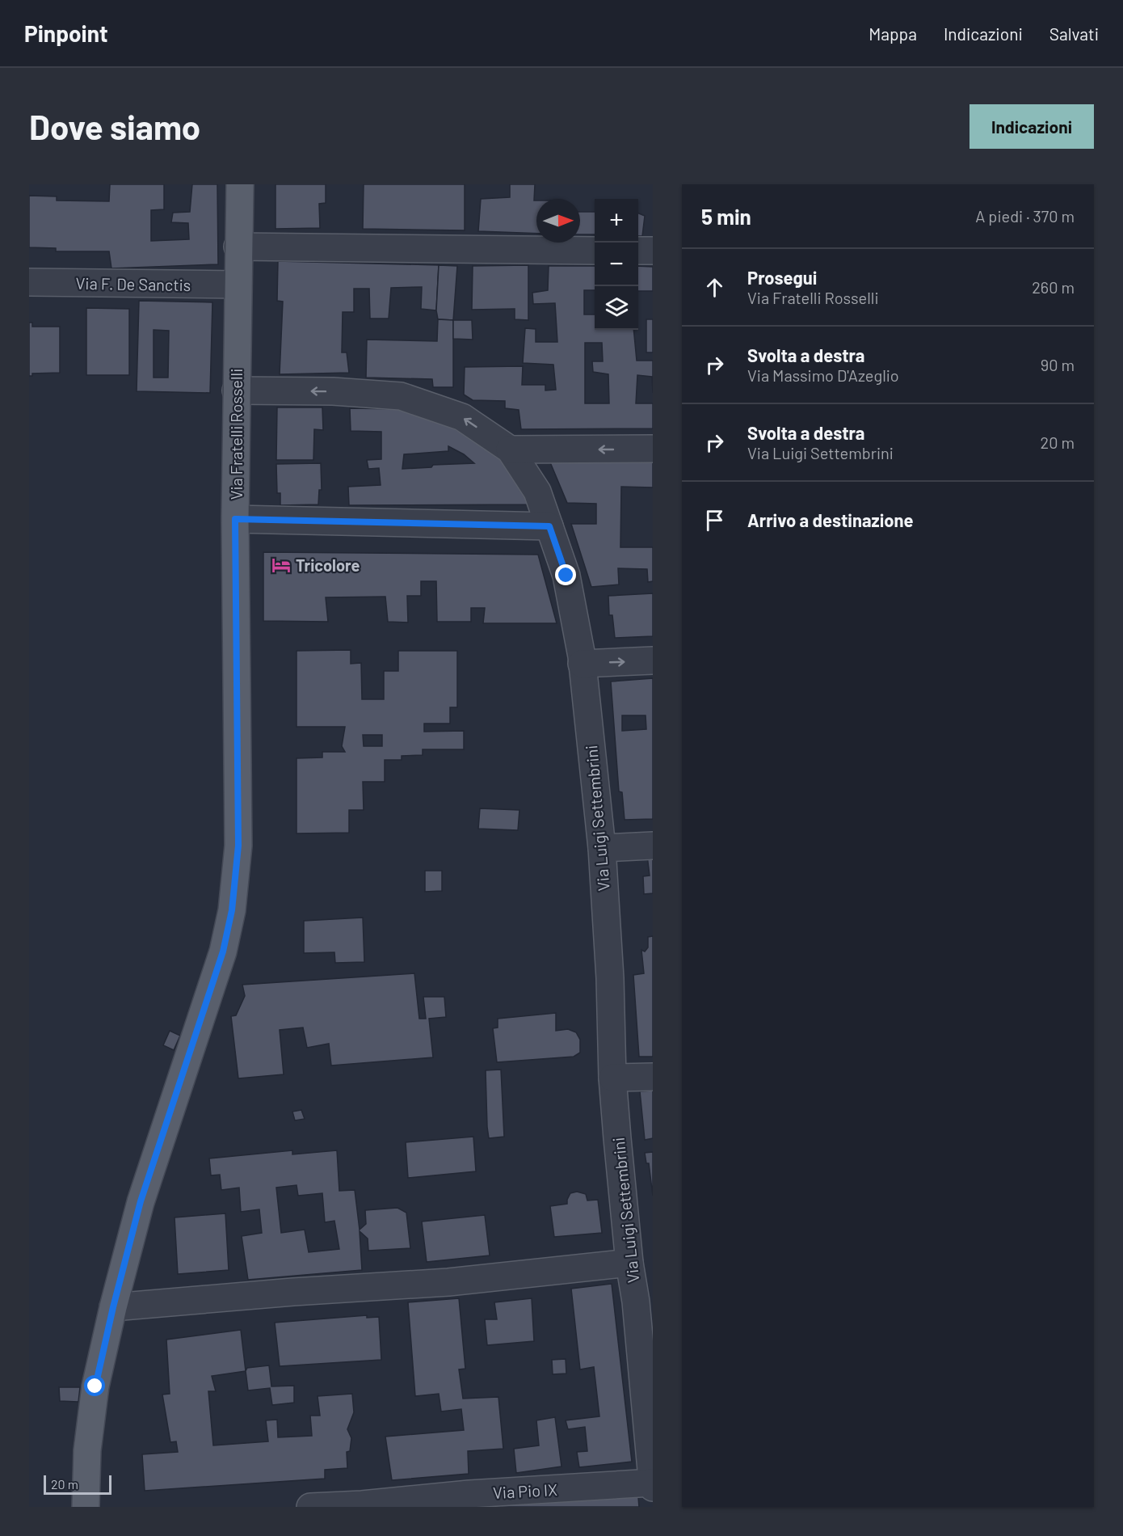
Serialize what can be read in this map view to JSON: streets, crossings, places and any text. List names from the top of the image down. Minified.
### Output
{"streets":{"main road":["Via Fratelli Rosselli"],"street":["Via F. De Sanctis","Via Luigi Settembrini","Via Pio IX"]},"crossings":[["Via F. De Sanctis","Via Fratelli Rosselli"],["Via Fratelli Rosselli","Via Luigi Settembrini"],["Via Luigi Settembrini","Via Pio IX"]],"places":{"hotel":["Tricolore"]},"scale_bar":"20 m","north":"right","page":{"header":"Pinpoint","nav":["Mappa","Indicazioni","Salvati"],"buttons":"Indicazioni","title":"Dove siamo","heading":["5 min","A piedi · 370 m"],"map_buttons":["+","−"],"list":[["Prosegui","Via Fratelli Rosselli","260 m"],["Svolta a destra","Via Massimo D'Azeglio","90 m"],["Svolta a destra","Via Luigi Settembrini","20 m"],"Arrivo a destinazione"],"scale":"20 m"}}
